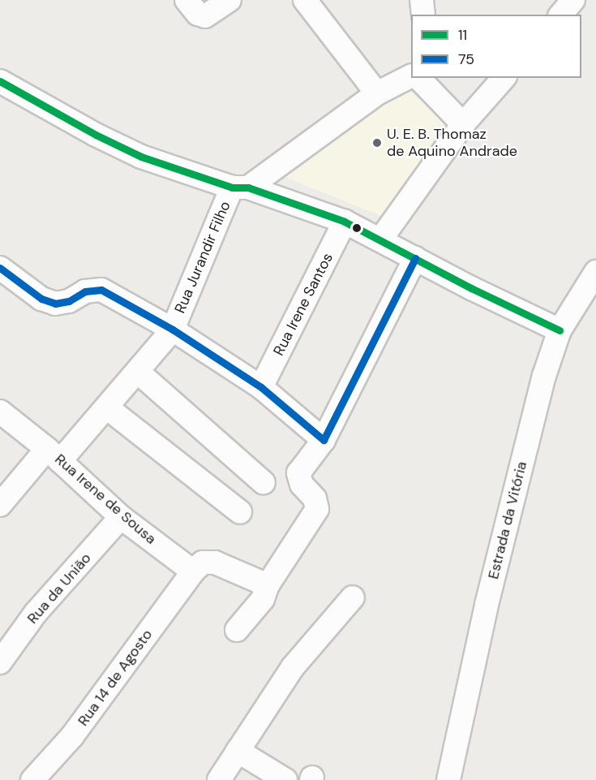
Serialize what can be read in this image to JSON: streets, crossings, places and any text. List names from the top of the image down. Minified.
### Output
{"streets":{"street":["Rua Jurandir Filho","Rua Irene Santos","Rua Irene de Sousa","Estrada da Vitória","Rua da União","Rua 14 de Agosto"]},"crossings":[["Rua Jurandir Filho","Rua Irene de Sousa"],["Rua Irene de Sousa","Rua da União"],["Rua Irene de Sousa","Rua 14 de Agosto"]],"places":["U. E. B. Thomaz de Aquino Andrade"],"lines":["transit line 11","transit line 75"],"legend":["11","75"]}
